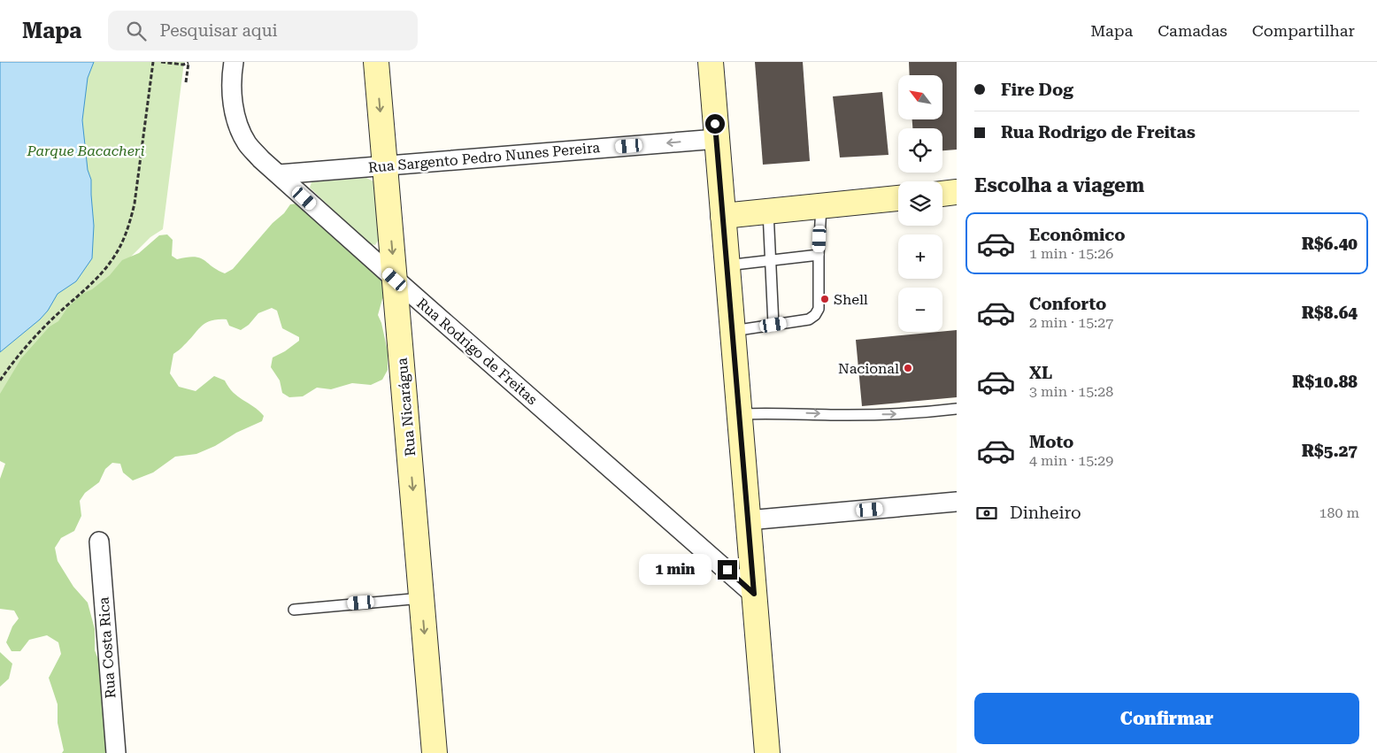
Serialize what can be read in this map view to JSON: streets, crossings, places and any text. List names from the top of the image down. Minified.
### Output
{"streets":{"main road":["Rua Nicarágua"],"street":["Rua Sargento Pedro Nunes Pereira","Rua Rodrigo de Freitas","Rua Costa Rica"]},"crossings":[["Rua Sargento Pedro Nunes Pereira","Rua Rodrigo de Freitas"],["Rua Sargento Pedro Nunes Pereira","Rua Nicarágua"],["Rua Rodrigo de Freitas","Rua Nicarágua"]],"one_way":["Rua Sargento Pedro Nunes Pereira","Rua Nicarágua"],"parks":["Parque Bacacheri"],"places":["Shell","Nacional"],"north":"top left","page":{"header":"Mapa","search":"Pesquisar aqui","nav":["Mapa","Camadas","Compartilhar"],"banner":["Fire Dog","Rua Rodrigo de Freitas"],"map_buttons":["+","−"],"heading":"Escolha a viagem","list":[{"name":"Econômico","note":"1 min · 15:26","value":"R$6.40"},{"name":"Conforto","note":"2 min · 15:27","value":"R$8.64"},{"name":"XL","note":"3 min · 15:28","value":"R$10.88"},{"name":"Moto","note":"4 min · 15:29","value":"R$5.27"}],"pay":["Dinheiro","180 m"],"bubble":"1 min","buttons":"Confirmar"}}
